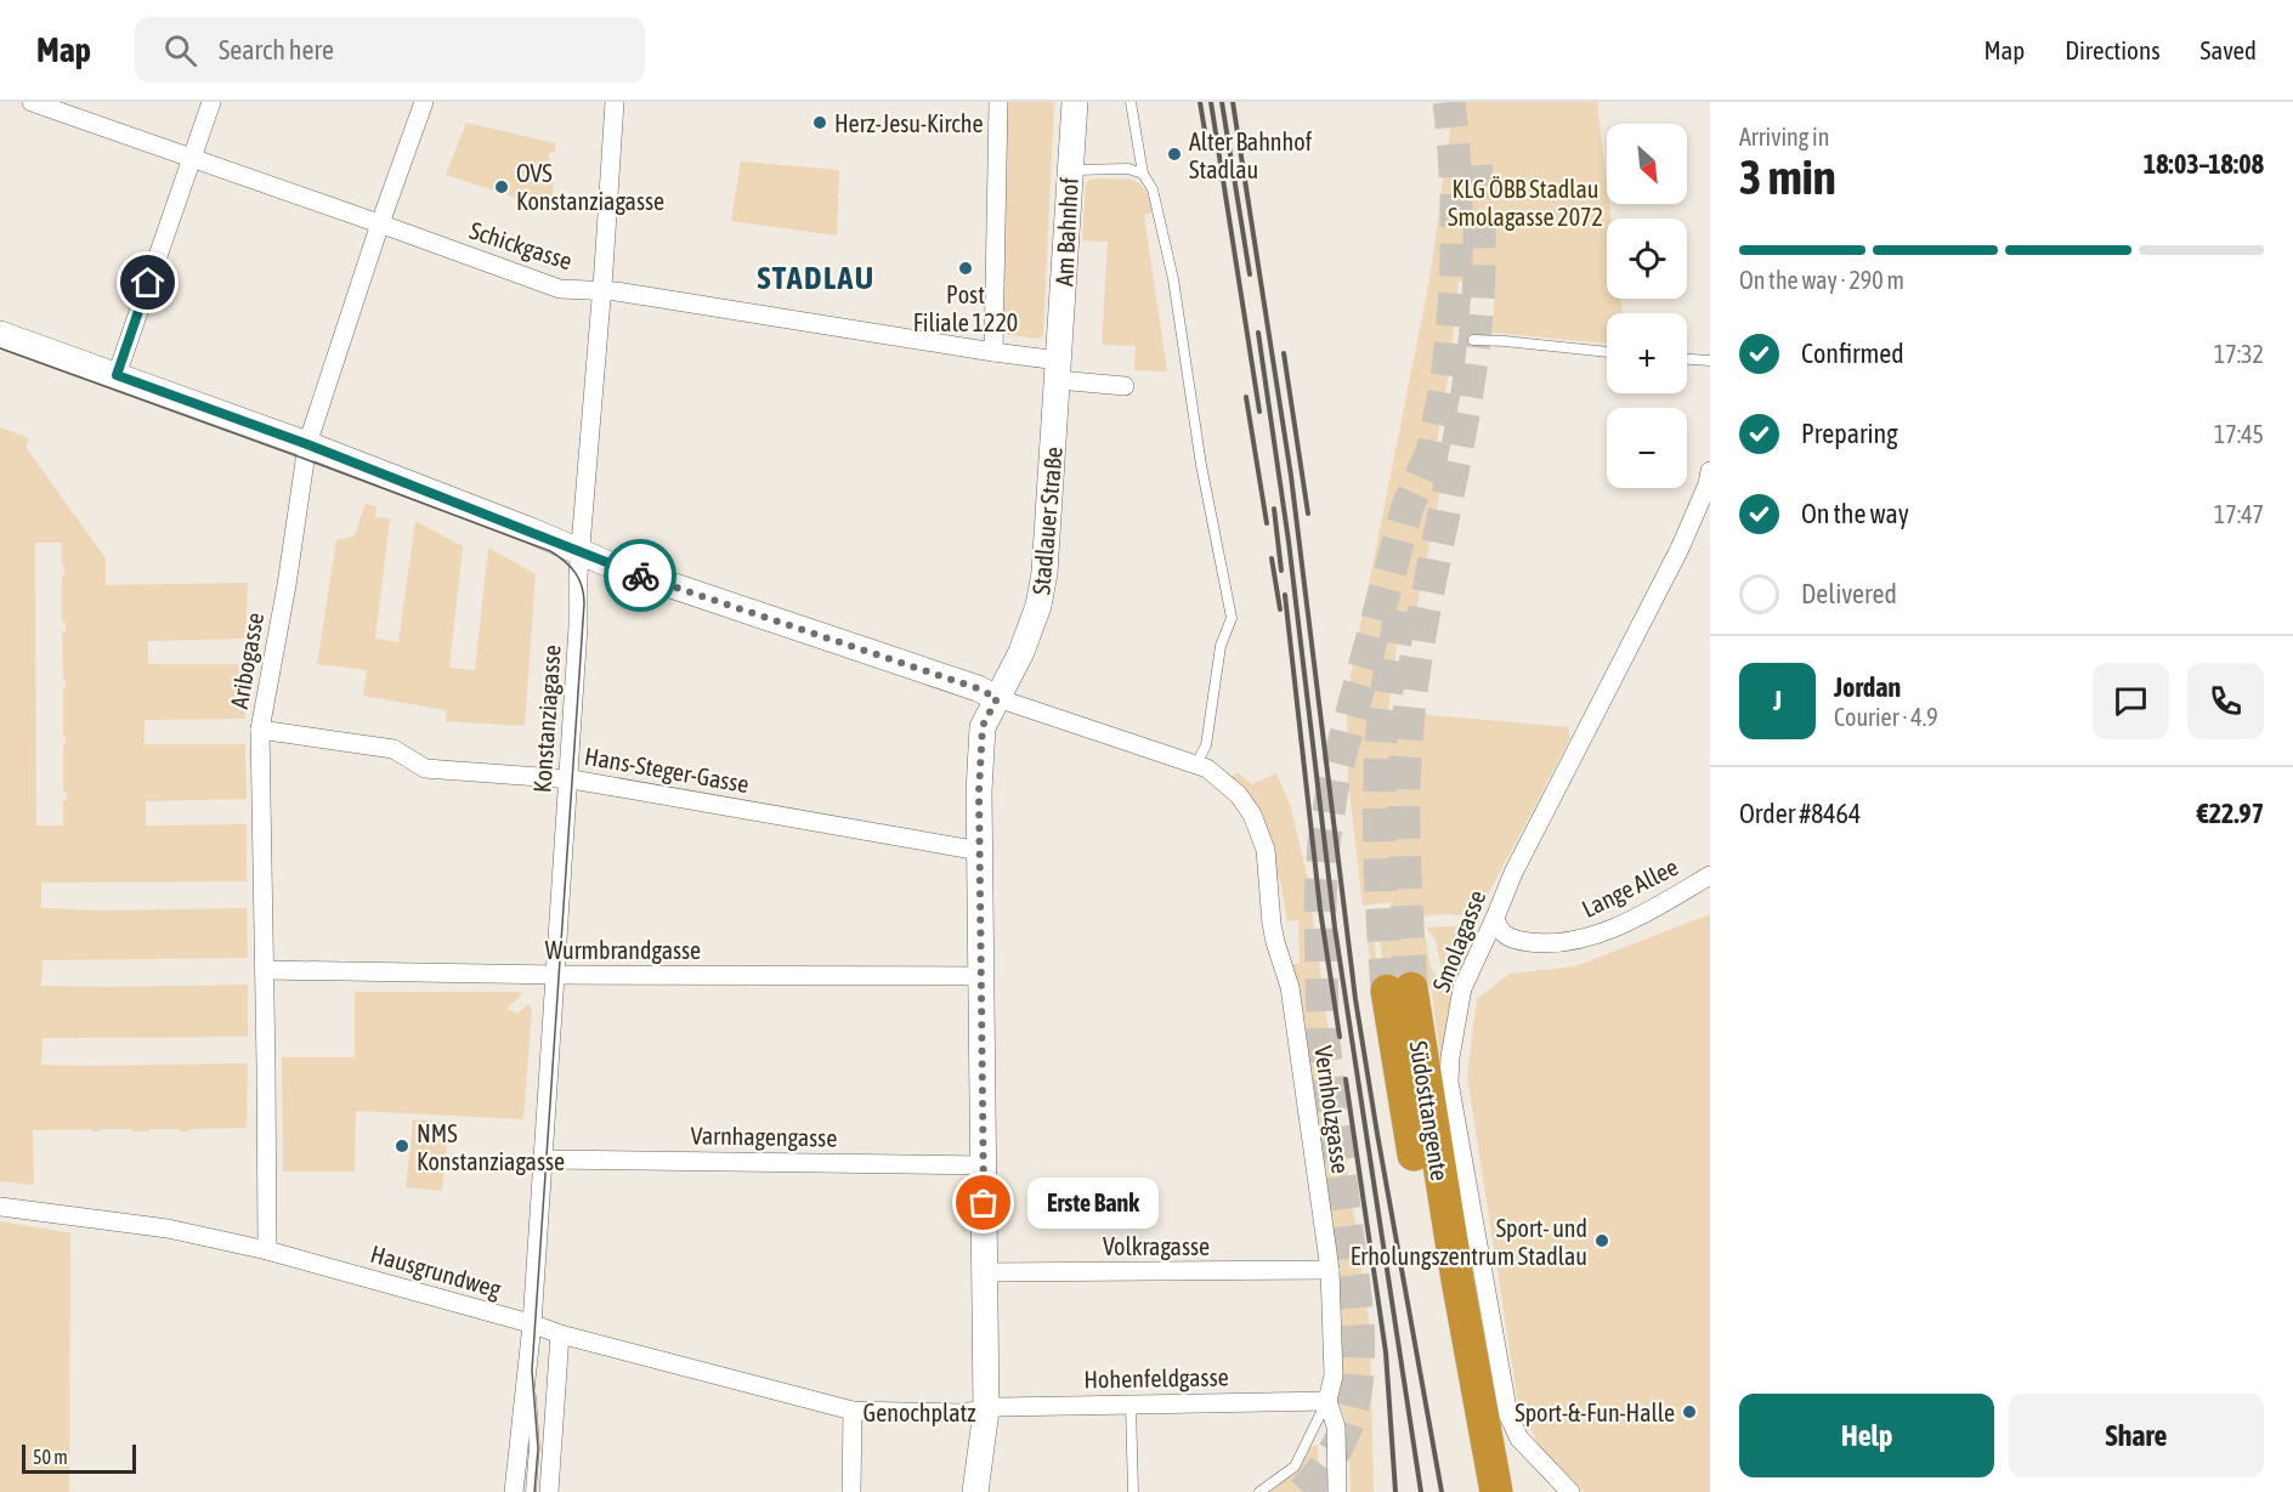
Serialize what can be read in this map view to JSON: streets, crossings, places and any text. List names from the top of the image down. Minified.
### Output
{"streets":{"highway":["Südosttangente"],"street":["Am Bahnhof","Schickgasse","Stadlauer Straße","Aribogasse","Konstanziagasse","Hans-Steger-Gasse","Lange Allee","Smolagasse","Wurmbrandgasse","Vernholzgasse","Varnhagengasse","Volkragasse","Hausgrundweg","Hohenfeldgasse","Genochplatz"]},"crossings":[["Am Bahnhof","Schickgasse"],["Am Bahnhof","Stadlauer Straße"],["Schickgasse","Stadlauer Straße"],["Schickgasse","Aribogasse"],["Schickgasse","Konstanziagasse"],["Stadlauer Straße","Hans-Steger-Gasse"],["Stadlauer Straße","Wurmbrandgasse"],["Stadlauer Straße","Vernholzgasse"],["Stadlauer Straße","Varnhagengasse"],["Stadlauer Straße","Volkragasse"],["Stadlauer Straße","Hohenfeldgasse"],["Stadlauer Straße","Genochplatz"],["Aribogasse","Hans-Steger-Gasse"],["Aribogasse","Wurmbrandgasse"],["Aribogasse","Hausgrundweg"],["Konstanziagasse","Hans-Steger-Gasse"],["Konstanziagasse","Wurmbrandgasse"],["Konstanziagasse","Varnhagengasse"],["Konstanziagasse","Hausgrundweg"],["Lange Allee","Smolagasse"],["Vernholzgasse","Volkragasse"],["Vernholzgasse","Hohenfeldgasse"],["Hausgrundweg","Genochplatz"],["Hohenfeldgasse","Genochplatz"]],"districts":["STADLAU"],"parks":["KLG ÖBB Stadlau Smolagasse 2072"],"places":["Herz-Jesu-Kirche","Alter Bahnhof Stadlau","OVS Konstanziagasse","Post Filiale 1220","NMS Konstanziagasse","Erste Bank","Sport- und Erholungszentrum Stadlau","Sport-&-Fun-Halle"],"scale_bar":"50 m","north":"bottom right","page":{"header":"Map","search":"Search here","nav":["Map","Directions","Saved"],"heading":["3 min","Arriving in","18:03–18:08"],"panel":["Jordan","Courier · 4.9","Order #8464","€22.97"],"map_buttons":["+","−"],"bar":"On the way · 290 m","list":[["Confirmed","17:32"],["Preparing","17:45"],["On the way","17:47"],"Delivered"],"round":"J","bubble":"Erste Bank","buttons":["Help","Share"],"scale":"50 m"}}
